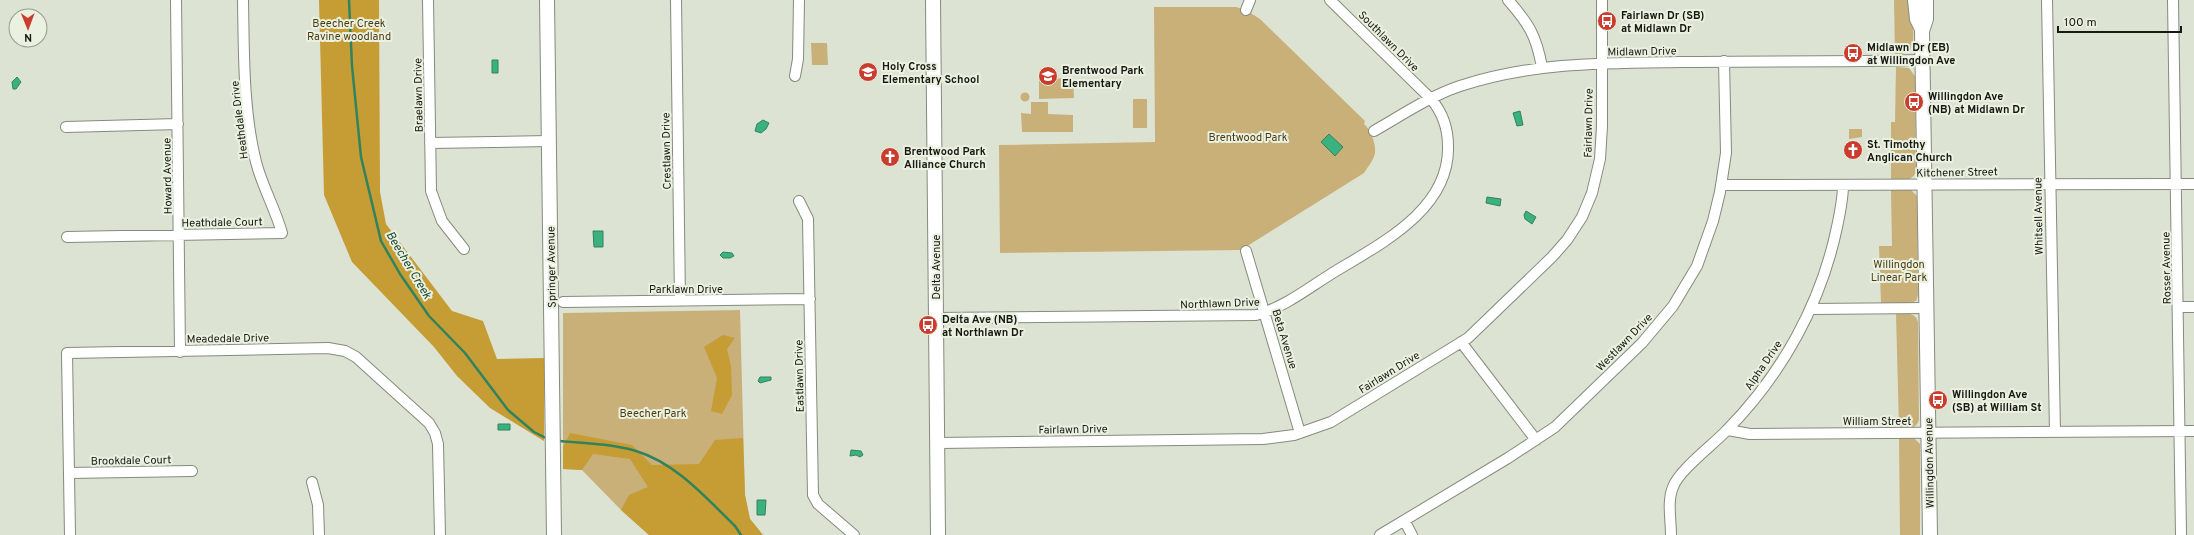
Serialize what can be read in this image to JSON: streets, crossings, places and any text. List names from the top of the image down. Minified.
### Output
{"streets":{"street":["Southlawn Drive","Midlawn Drive","Braelawn Drive","Heathdale Drive","Fairlawn Drive","Crestlawn Drive","Kitchener Street","Howard Avenue","Whitsell Avenue","Heathdale Court","Springer Avenue","Delta Avenue","Rosser Avenue","Parklawn Drive","Northlawn Drive","Meadedale Drive","Beta Avenue","Westlawn Drive","Alpha Drive","Eastlawn Drive","William Street","Brookdale Court","Willingdon Avenue"]},"crossings":[["Southlawn Drive","Midlawn Drive"],["Southlawn Drive","Northlawn Drive"],["Midlawn Drive","Fairlawn Drive"],["Midlawn Drive","Northlawn Drive"],["Midlawn Drive","Westlawn Drive"],["Midlawn Drive","Willingdon Avenue"],["Braelawn Drive","Springer Avenue"],["Heathdale Drive","Heathdale Court"],["Fairlawn Drive","Delta Avenue"],["Fairlawn Drive","Beta Avenue"],["Crestlawn Drive","Parklawn Drive"],["Kitchener Street","Whitsell Avenue"],["Kitchener Street","Rosser Avenue"],["Kitchener Street","Westlawn Drive"],["Kitchener Street","Alpha Drive"],["Kitchener Street","Willingdon Avenue"],["Howard Avenue","Heathdale Court"],["Howard Avenue","Meadedale Drive"],["Whitsell Avenue","William Street"],["Delta Avenue","Northlawn Drive"],["Rosser Avenue","William Street"],["Parklawn Drive","Eastlawn Drive"],["Northlawn Drive","Beta Avenue"],["Meadedale Drive","Brookdale Court"],["Alpha Drive","William Street"],["William Street","Willingdon Avenue"]],"water":["Beecher Creek"],"parks":["Beecher Creek Ravine woodland","Brentwood Park","Willingdon Linear Park","Beecher Park"],"places":{"bus stop":["Fairlawn Dr (SB) at Midlawn Dr","Midlawn Dr (EB) at Willingdon Ave","Willingdon Ave (NB) at Midlawn Dr","Delta Ave (NB) at Northlawn Dr","Willingdon Ave (SB) at William St"],"school or university":["Holy Cross Elementary School","Brentwood Park Elementary"],"church":["St. Timothy Anglican Church","Brentwood Park Alliance Church"]},"scale_bar":"100 m","north":"bottom"}
